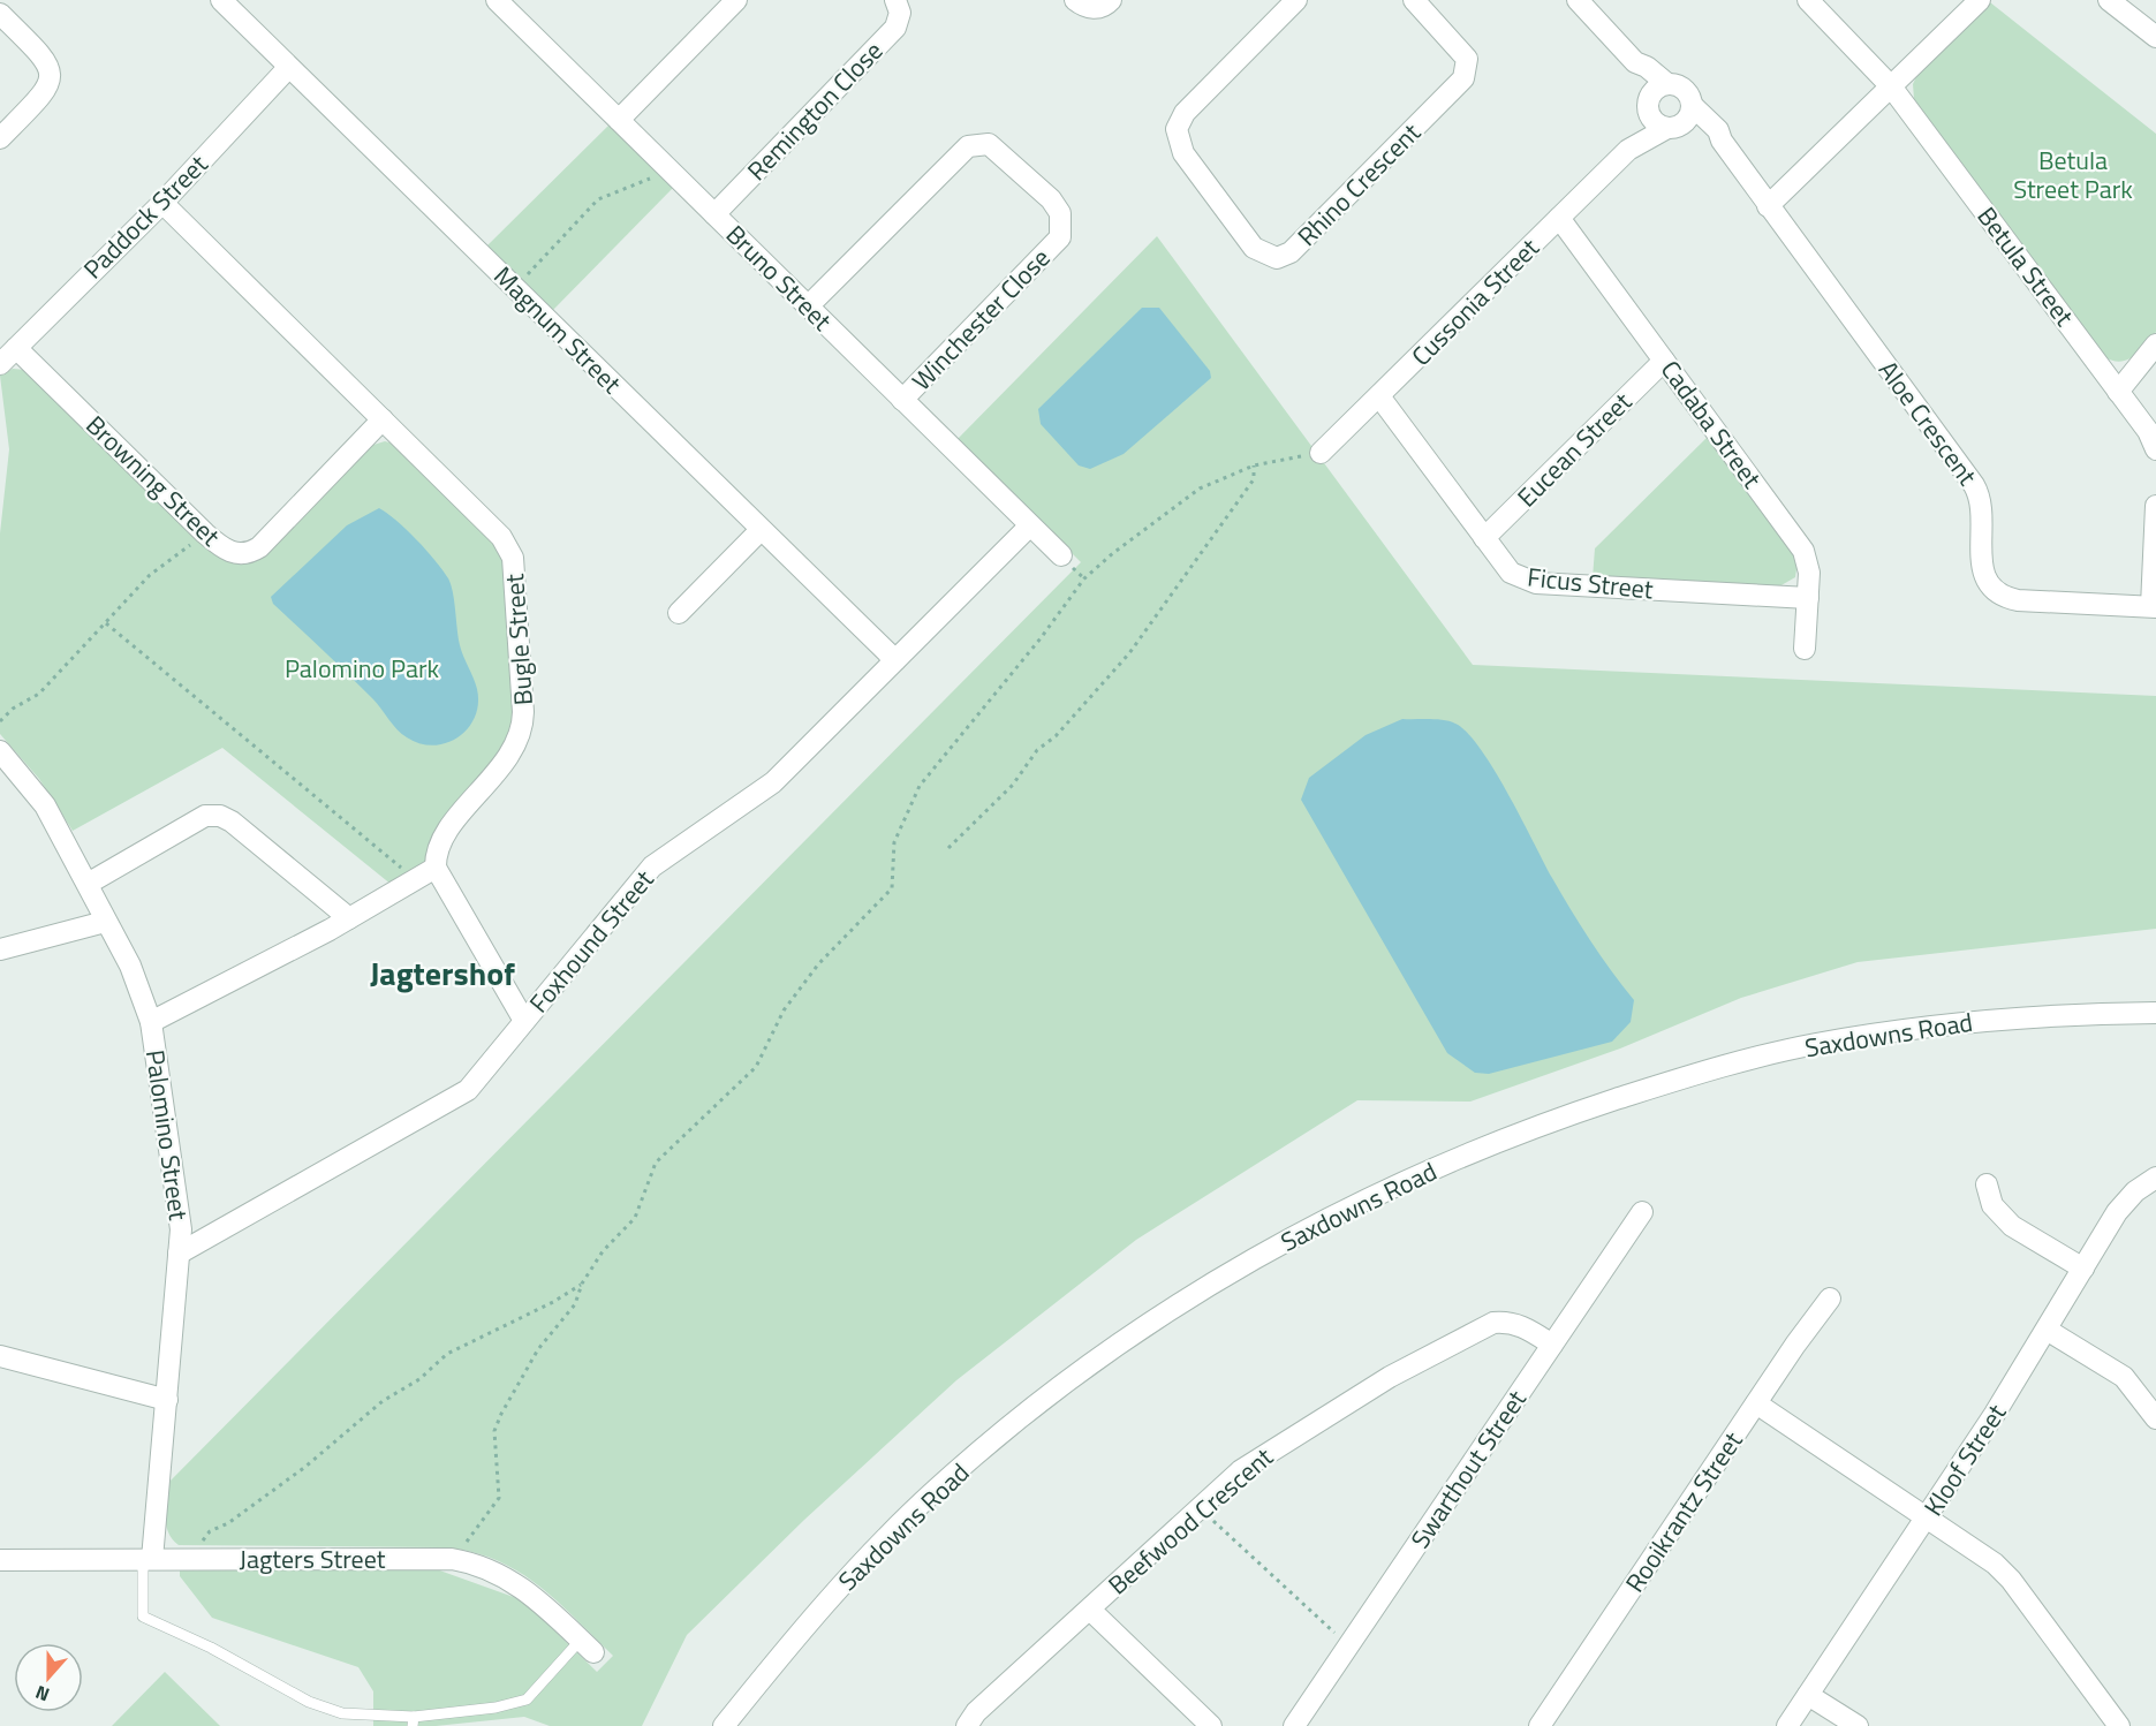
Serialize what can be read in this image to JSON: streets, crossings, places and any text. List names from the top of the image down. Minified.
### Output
{"streets":{"street":["Remington Close","Rhino Crescent","Paddock Street","Betula Street","Bruno Street","Cussonia Street","Winchester Close","Magnum Street","Aloe Crescent","Cadaba Street","Eucean Street","Browning Street","Ficus Street","Bugle Street","Foxhound Street","Saxdowns Road","Palomino Street","Kloof Street","Swarthout Street","Rooikrantz Street","Beefwood Crescent","Jagters Street"]},"crossings":[["Remington Close","Bruno Street"],["Paddock Street","Magnum Street"],["Paddock Street","Browning Street"],["Paddock Street","Bugle Street"],["Bruno Street","Winchester Close"],["Bruno Street","Foxhound Street"],["Cussonia Street","Aloe Crescent"],["Cussonia Street","Cadaba Street"],["Cussonia Street","Ficus Street"],["Magnum Street","Foxhound Street"],["Cadaba Street","Eucean Street"],["Cadaba Street","Ficus Street"],["Eucean Street","Ficus Street"],["Browning Street","Bugle Street"],["Foxhound Street","Palomino Street"],["Palomino Street","Jagters Street"],["Swarthout Street","Beefwood Crescent"]],"districts":["Jagtershof"],"parks":["Betula Street Park","Palomino Park"],"north":"bottom"}
